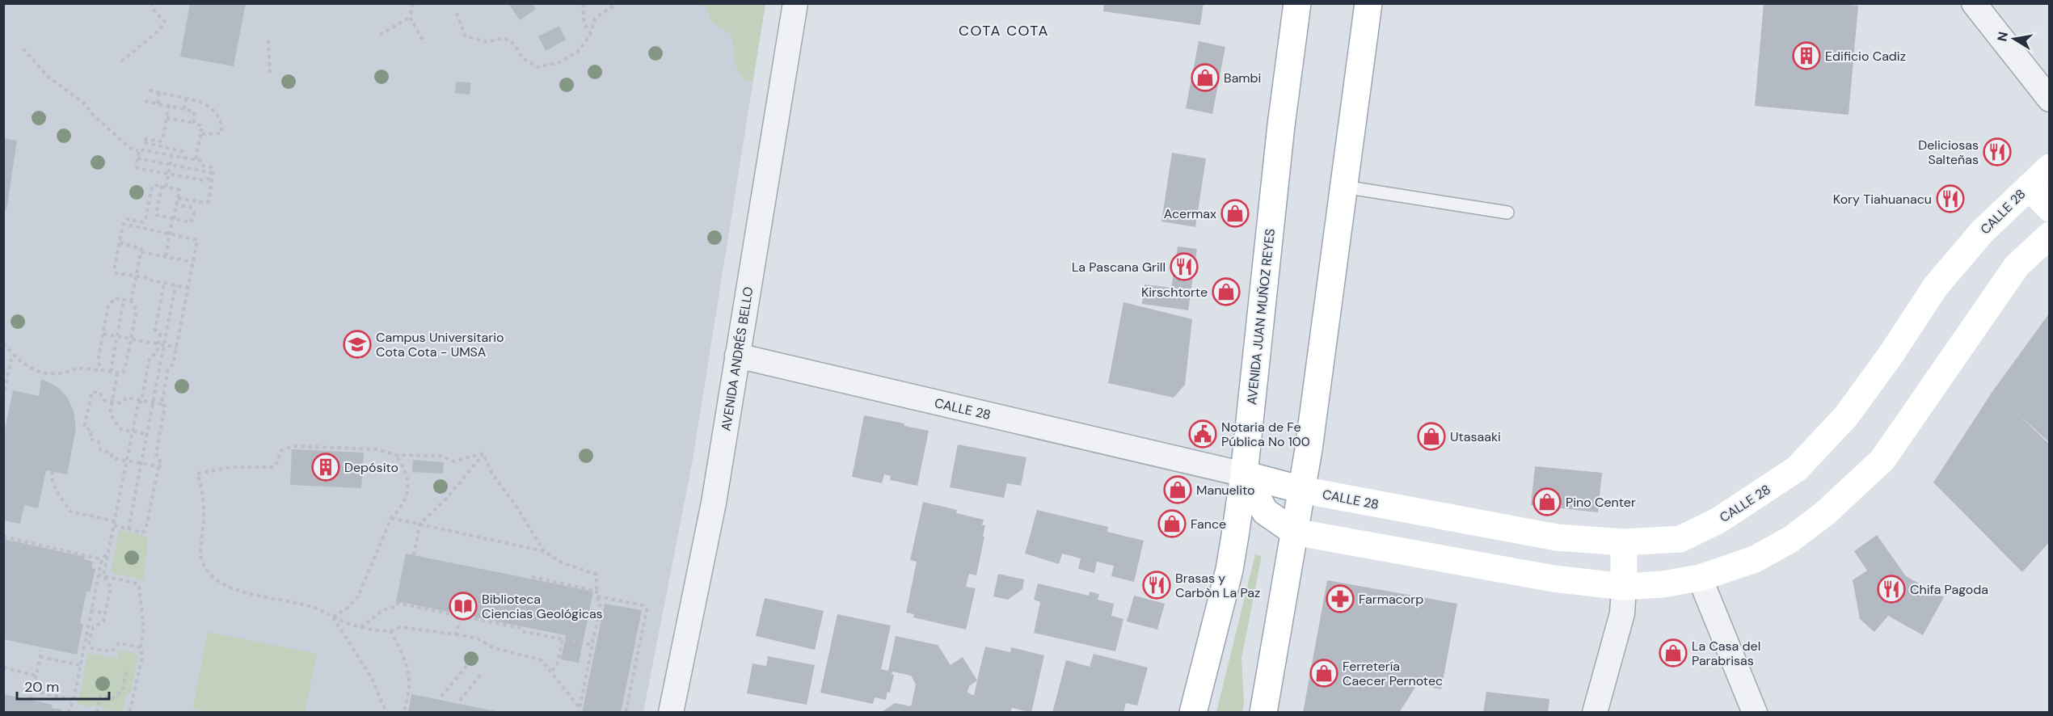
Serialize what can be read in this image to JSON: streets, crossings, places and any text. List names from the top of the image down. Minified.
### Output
{"streets":{"main road":["CALLE 28","AVENIDA JUAN MUÑOZ REYES"],"street":["AVENIDA ANDRÉS BELLO"]},"crossings":[["CALLE 28","AVENIDA JUAN MUÑOZ REYES"],["CALLE 28","AVENIDA ANDRÉS BELLO"]],"districts":["COTA COTA"],"places":{"building":["Edificio Cadiz","Depósito"],"shop":["Bambi","Acermax","Kirschtorte","Utasaaki","Manuelito","Pino Center","Fance","La Casa del Parabrisas","Ferretería Caecer Pernotec"],"restaurant":["Deliciosas Salteñas","Kory Tiahuanacu","La Pascana Grill","Brasas y Carbòn La Paz","Chifa Pagoda"],"school or university":["Campus Universitario Cota Cota - UMSA"],"public building":["Notaria de Fe Pública No 100"],"pharmacy":["Farmacorp"],"library":["Biblioteca Ciencias Geológicas"]},"scale_bar":"20 m","north":"left"}
